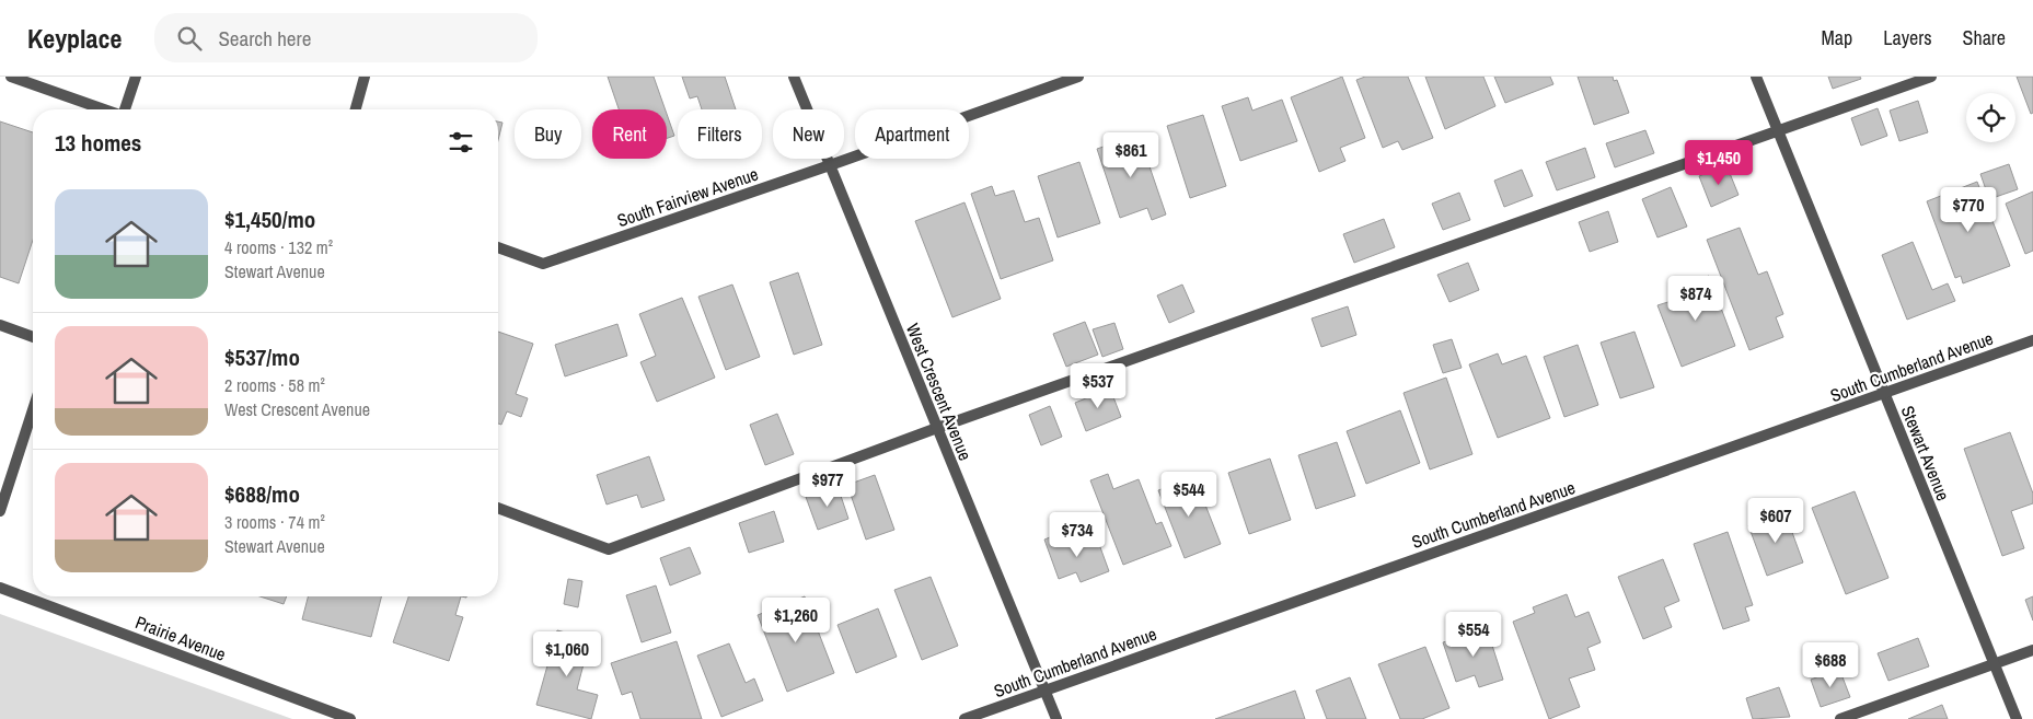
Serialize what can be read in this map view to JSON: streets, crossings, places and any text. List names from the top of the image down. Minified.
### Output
{"streets":{"street":["South Fairview Avenue","South Cumberland Avenue","West Crescent Avenue","Stewart Avenue","Prairie Avenue"]},"crossings":[["South Fairview Avenue","West Crescent Avenue"],["South Cumberland Avenue","West Crescent Avenue"],["South Cumberland Avenue","Stewart Avenue"]],"page":{"header":"Keyplace","search":"Search here","nav":["Map","Layers","Share"],"chip":["Buy","Rent","Filters","New","Apartment"],"heading":"13 homes","price":["$861","$1,450","$770","$874","$537","$977","$544","$607","$734","$1,260","$554","$1,060","$688"],"list":[{"name":"$1,450/mo","note":"4 rooms · 132 m² · Stewart Avenue"},{"name":"$537/mo","note":"2 rooms · 58 m² · West Crescent Avenue"},{"name":"$688/mo","note":"3 rooms · 74 m² · Stewart Avenue"}]}}
